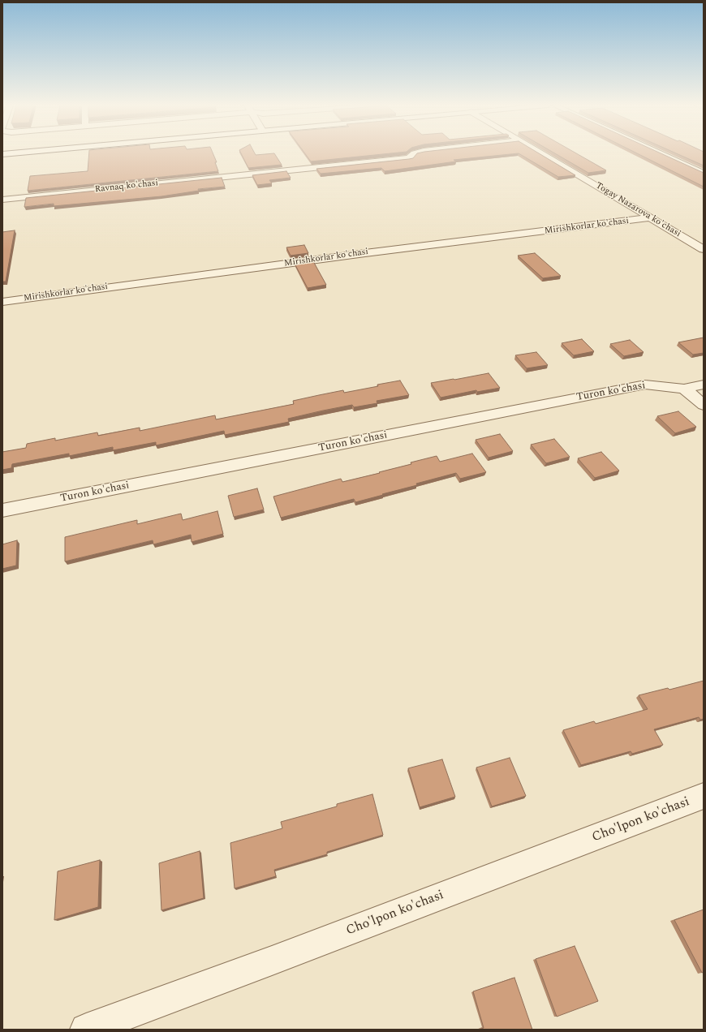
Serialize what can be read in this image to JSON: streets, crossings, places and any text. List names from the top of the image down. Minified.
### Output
{"streets":{"street":["Ravnaq ko'chasi","Togay Nazarova ko'chasi","Mirishkorlar ko'chasi","Turon ko'chasi","Cho'lpon ko'chasi"]},"crossings":[["Togay Nazarova ko'chasi","Mirishkorlar ko'chasi"]]}
